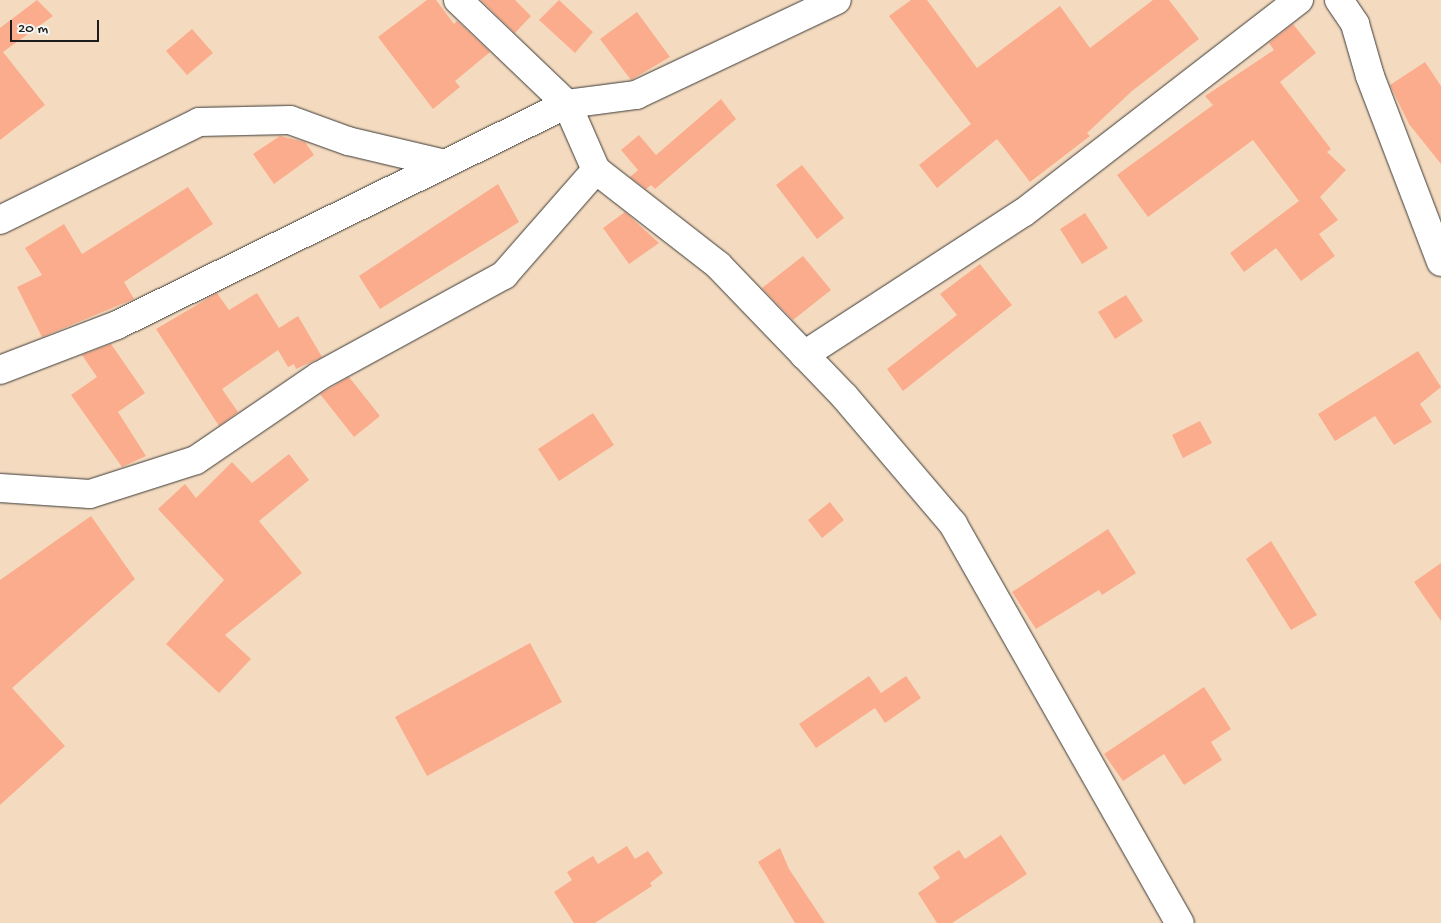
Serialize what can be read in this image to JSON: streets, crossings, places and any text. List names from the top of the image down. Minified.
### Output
{"scale_bar":"20 m"}
